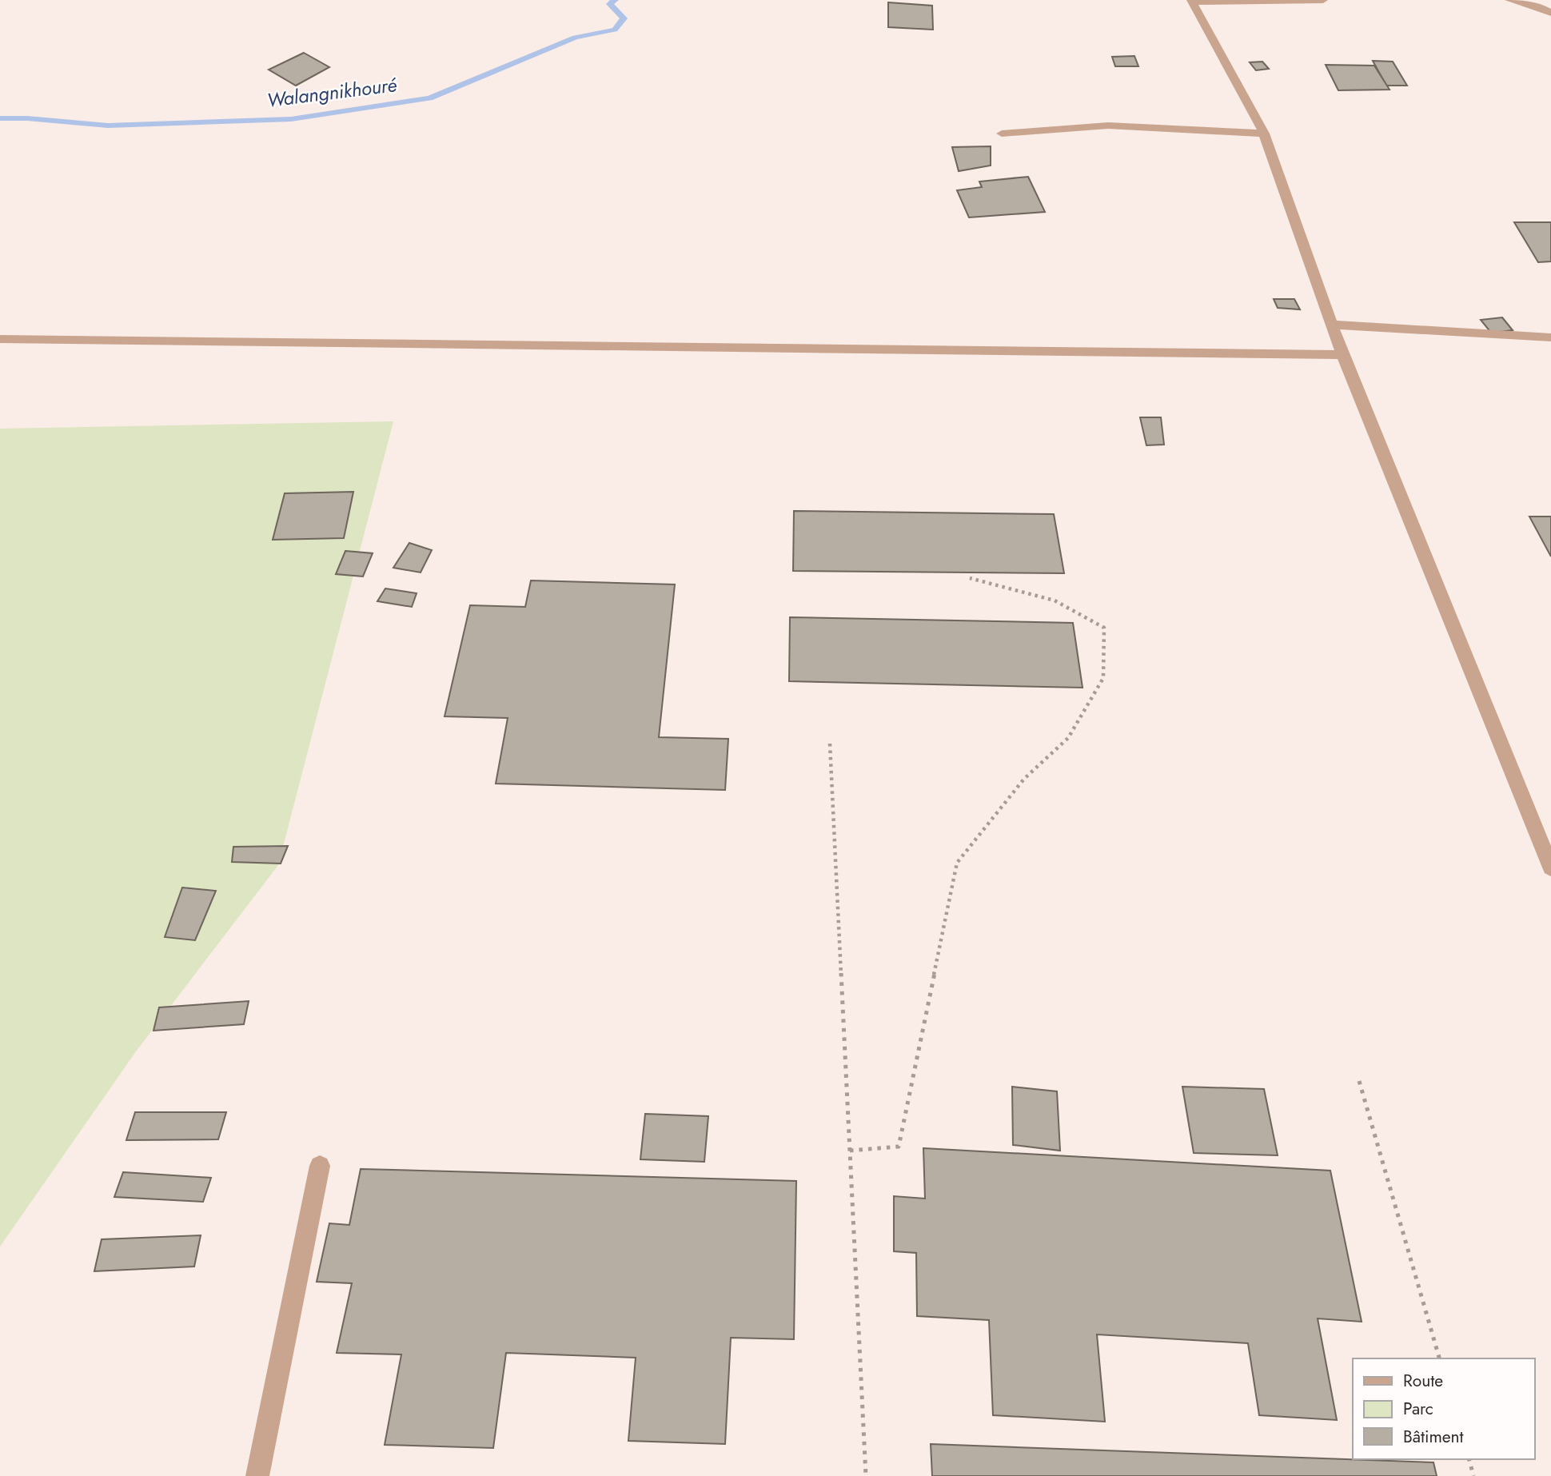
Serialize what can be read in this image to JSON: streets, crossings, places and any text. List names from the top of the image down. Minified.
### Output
{"water":["Walangnikhouré"],"legend":["Route","Parc","Bâtiment"]}
